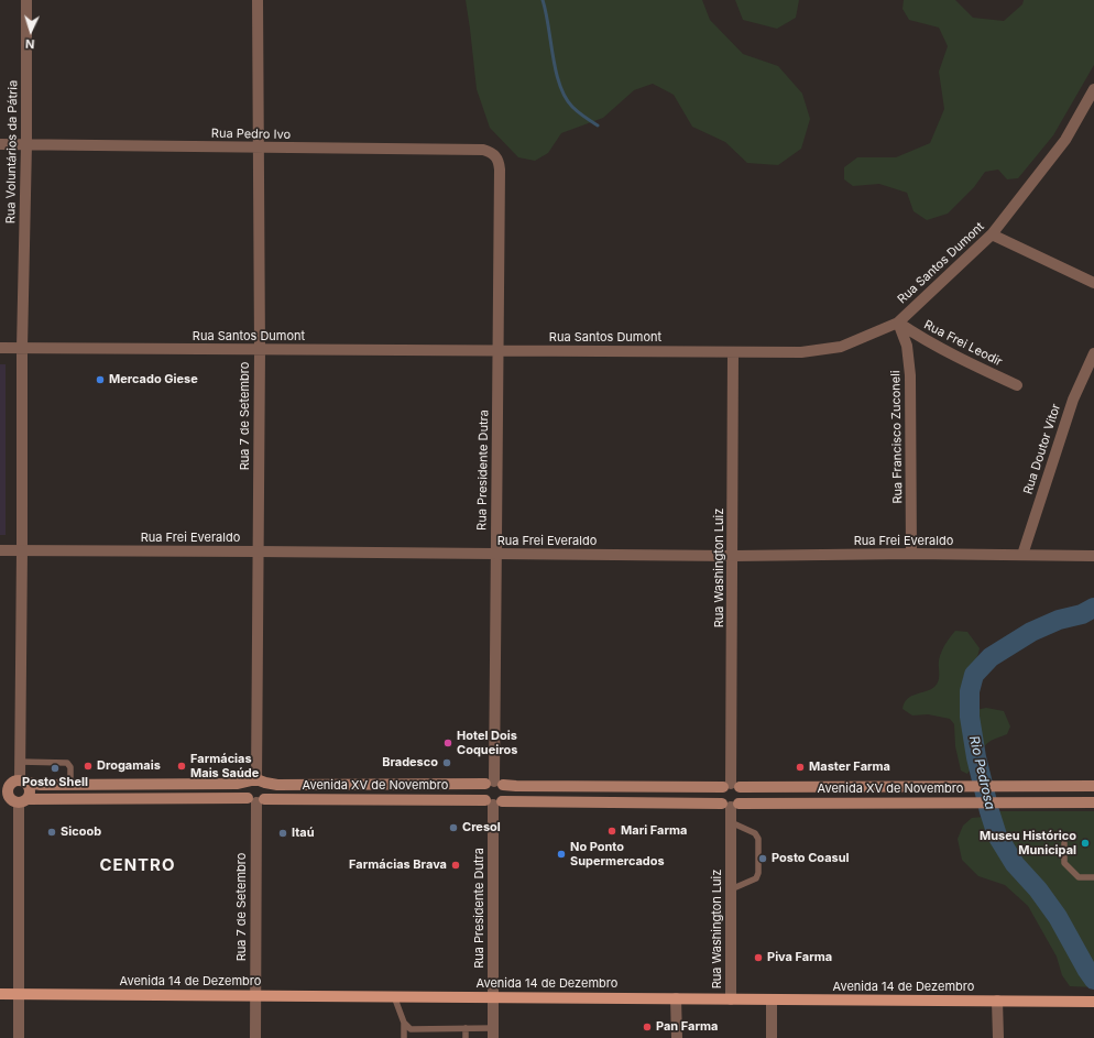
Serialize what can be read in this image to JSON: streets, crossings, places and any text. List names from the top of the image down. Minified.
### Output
{"streets":{"main road":["Avenida XV de Novembro","Avenida 14 de Dezembro"],"street":["Rua Pedro Ivo","Rua Voluntários da Pátria","Rua Santos Dumont","Rua Frei Leodir","Rua 7 de Setembro","Rua Francisco Zuconeli","Rua Doutor Vitor","Rua Presidente Dutra","Rua Frei Everaldo","Rua Washington Luiz"]},"crossings":[["Rua Pedro Ivo","Rua Voluntários da Pátria"],["Rua Pedro Ivo","Rua 7 de Setembro"],["Rua Pedro Ivo","Rua Presidente Dutra"],["Rua Voluntários da Pátria","Rua Santos Dumont"],["Rua Voluntários da Pátria","Rua Frei Everaldo"],["Rua Voluntários da Pátria","Avenida XV de Novembro"],["Rua Santos Dumont","Rua Frei Leodir"],["Rua Santos Dumont","Rua 7 de Setembro"],["Rua Santos Dumont","Rua Francisco Zuconeli"],["Rua Santos Dumont","Rua Presidente Dutra"],["Rua Santos Dumont","Rua Washington Luiz"],["Rua Frei Leodir","Rua Francisco Zuconeli"],["Rua 7 de Setembro","Rua Frei Everaldo"],["Rua 7 de Setembro","Avenida XV de Novembro"],["Rua 7 de Setembro","Avenida 14 de Dezembro"],["Rua Francisco Zuconeli","Rua Frei Everaldo"],["Rua Doutor Vitor","Rua Frei Everaldo"],["Rua Presidente Dutra","Rua Frei Everaldo"],["Rua Presidente Dutra","Avenida XV de Novembro"],["Rua Presidente Dutra","Avenida 14 de Dezembro"],["Rua Frei Everaldo","Rua Washington Luiz"],["Rua Washington Luiz","Avenida XV de Novembro"],["Rua Washington Luiz","Avenida 14 de Dezembro"]],"districts":["CENTRO"],"water":["Rio Pedrosa"],"places":["Mercado Giese","Hotel Dois Coqueiros","Bradesco","Drogamais","Farmácias Mais Saúde","Master Farma","Posto Shell","Cresol","Mari Farma","Sicoob","Itaú","Museu Histórico Municipal","No Ponto Supermercados","Posto Coasul","Farmácias Brava","Piva Farma","Pan Farma"],"north":"bottom"}
